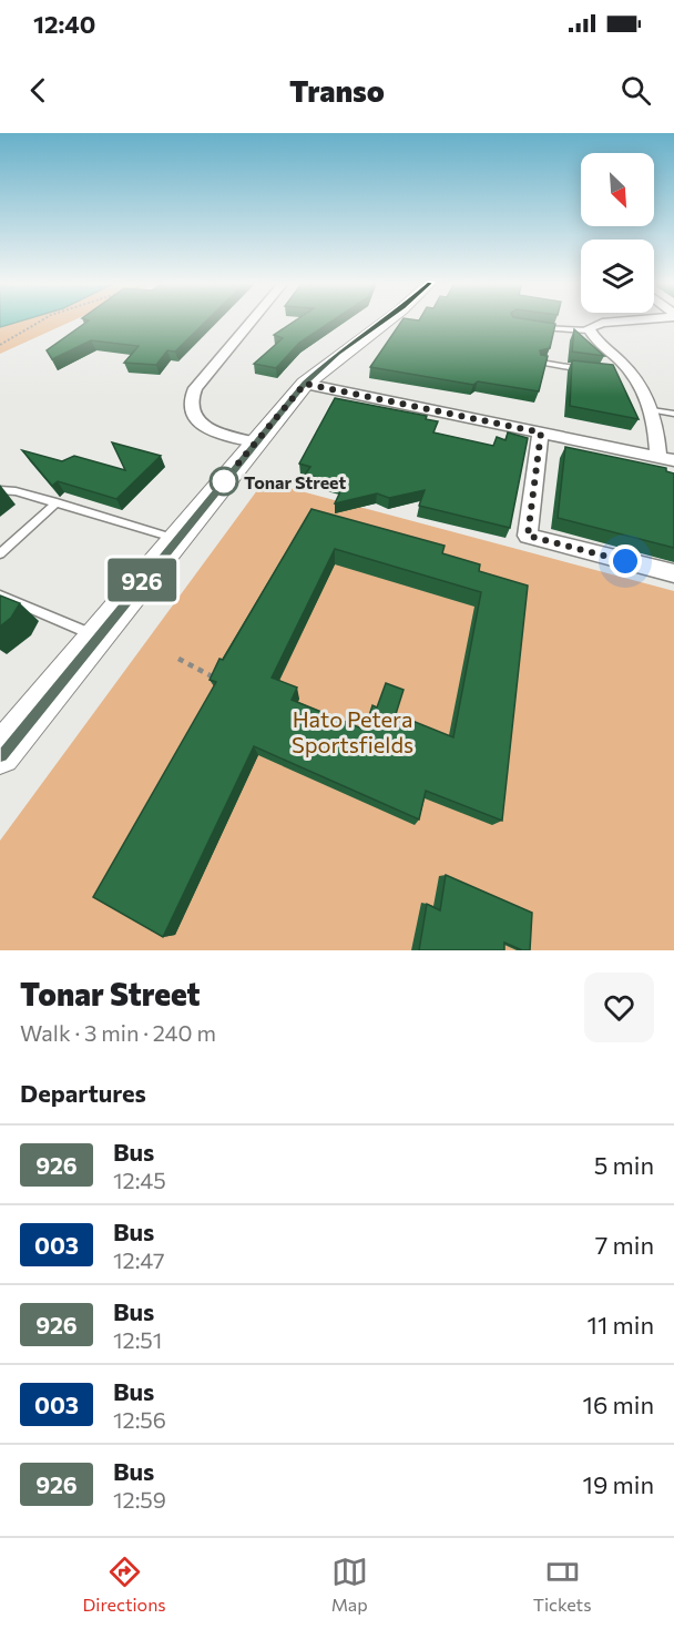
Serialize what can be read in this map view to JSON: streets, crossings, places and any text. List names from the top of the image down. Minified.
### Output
{"parks":["Hato Petera Sportsfields"],"places":["Tonar Street"],"lines":["bus line 926"],"north":"bottom right","page":{"status":"12:40","header":"Transo","on_map":"926","heading":[["Tonar Street","Walk · 3 min · 240 m"],"Departures"],"list":[{"mark":"926","name":"Bus","note":"12:45","value":"5 min"},{"mark":"003","name":"Bus","note":"12:47","value":"7 min"},{"mark":"926","name":"Bus","note":"12:51","value":"11 min"},{"mark":"003","name":"Bus","note":"12:56","value":"16 min"},{"mark":"926","name":"Bus","note":"12:59","value":"19 min"}],"tabs":["Directions","Map","Tickets"]}}
